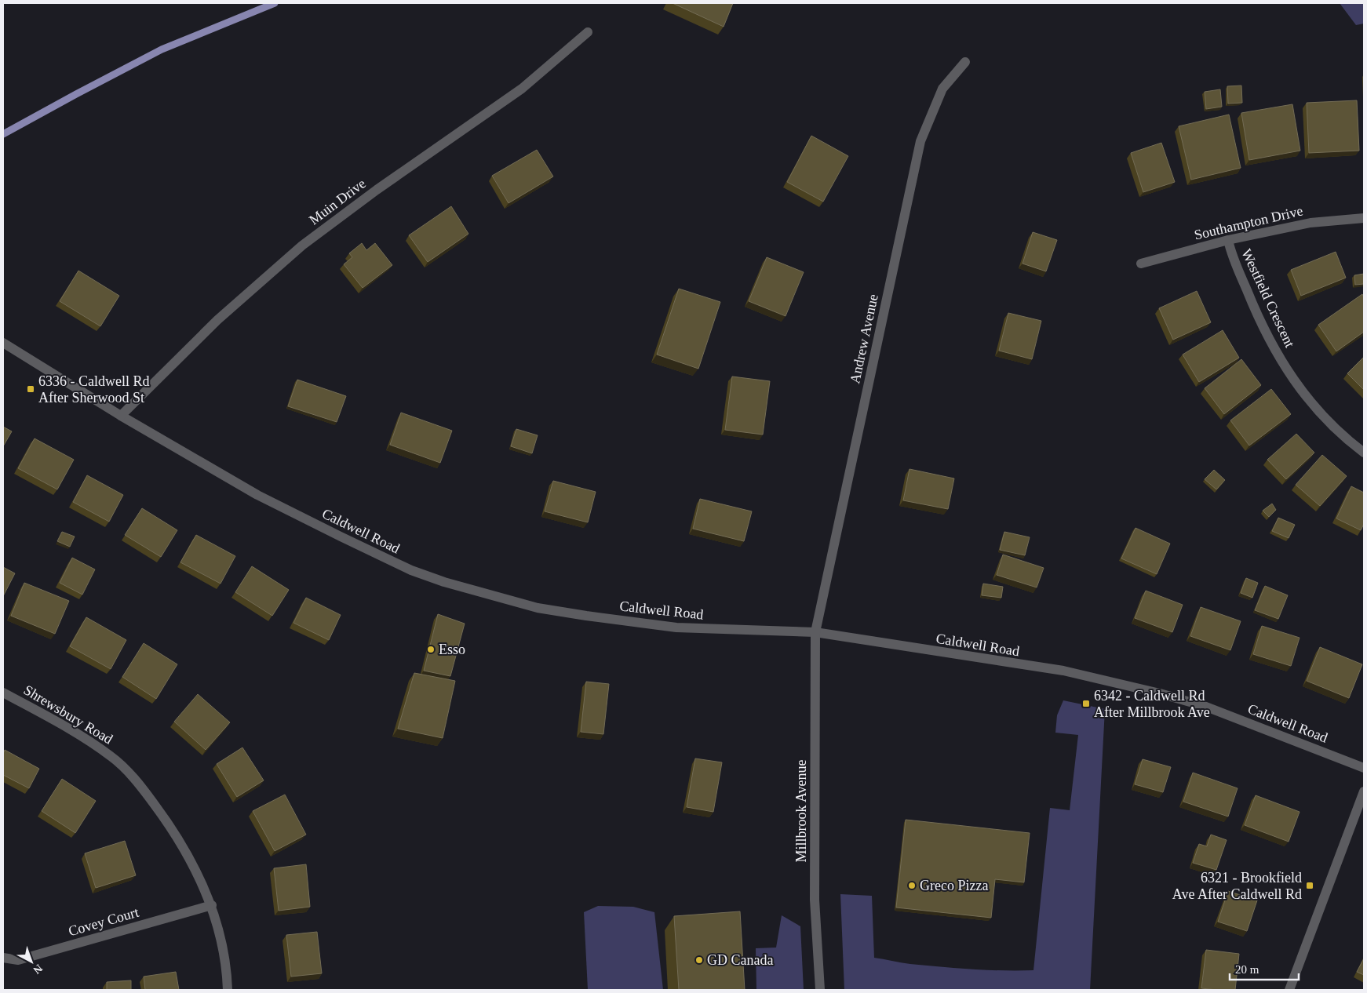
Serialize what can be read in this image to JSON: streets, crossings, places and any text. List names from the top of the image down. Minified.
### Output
{"streets":{"street":["Muin Drive","Southampton Drive","Westfield Crescent","Andrew Avenue","Caldwell Road","Shrewsbury Road","Millbrook Avenue","Covey Court"]},"crossings":[["Muin Drive","Caldwell Road"],["Southampton Drive","Westfield Crescent"],["Andrew Avenue","Caldwell Road"],["Andrew Avenue","Millbrook Avenue"],["Caldwell Road","Millbrook Avenue"],["Shrewsbury Road","Covey Court"]],"places":{"transit":["6336 - Caldwell Rd After Sherwood St","6342 - Caldwell Rd After Millbrook Ave","6321 - Brookfield Ave After Caldwell Rd"],"other":["Esso","Greco Pizza","GD Canada"]},"scale_bar":"20 m","north":"bottom right"}
